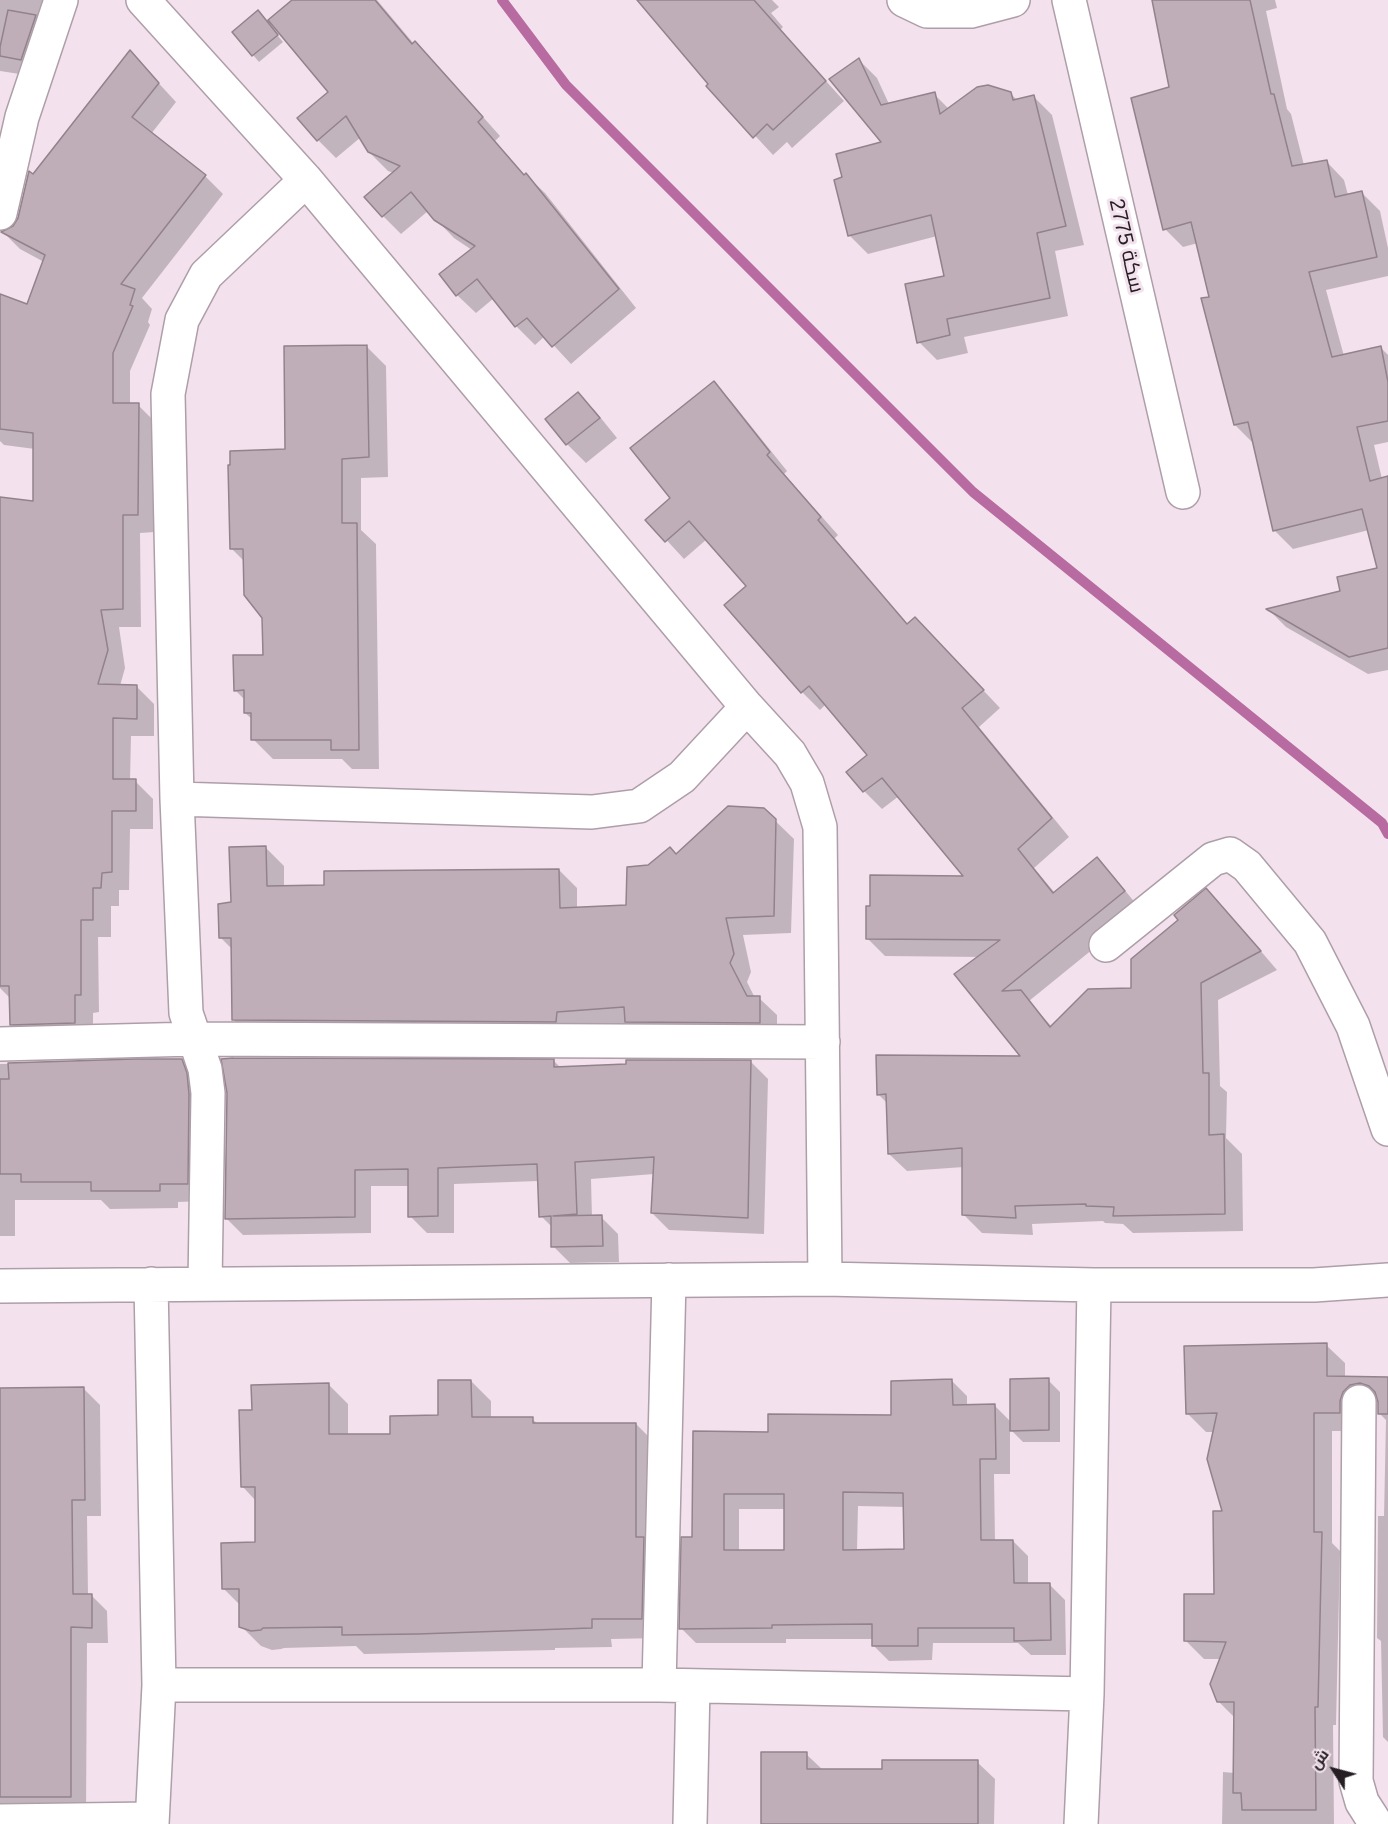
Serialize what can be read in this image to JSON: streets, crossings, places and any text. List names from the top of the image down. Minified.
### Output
{"streets":{"street":["سكة 2775"]},"north":"top left"}
